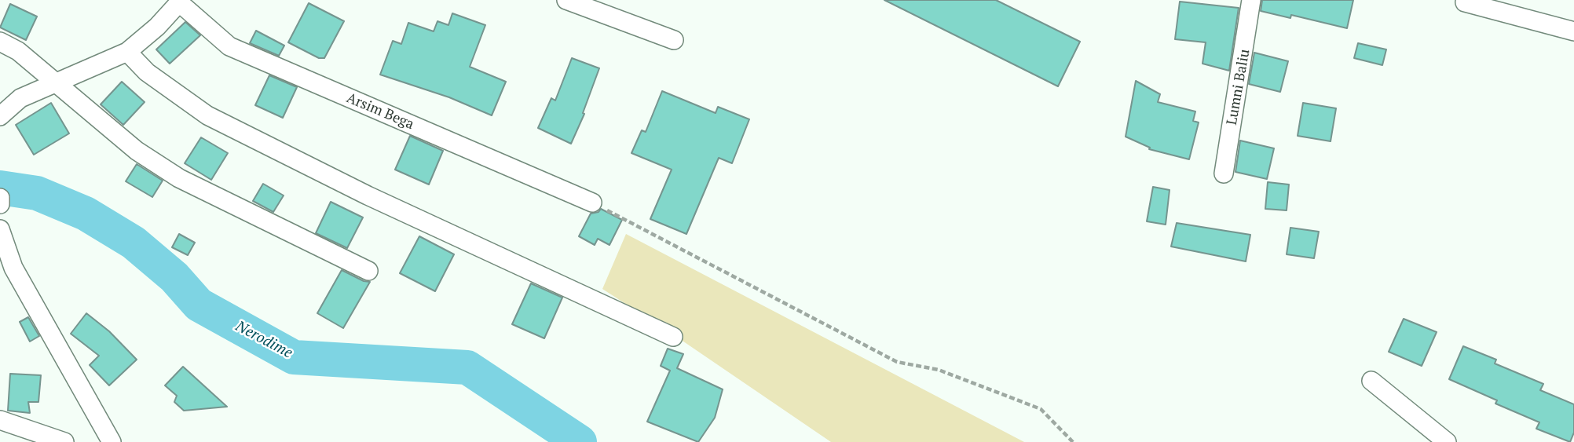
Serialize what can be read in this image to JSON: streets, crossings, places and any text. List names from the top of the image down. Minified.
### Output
{"streets":{"street":["Lumni Baliu","Arsim Bega"]},"water":["Nerodime"]}
